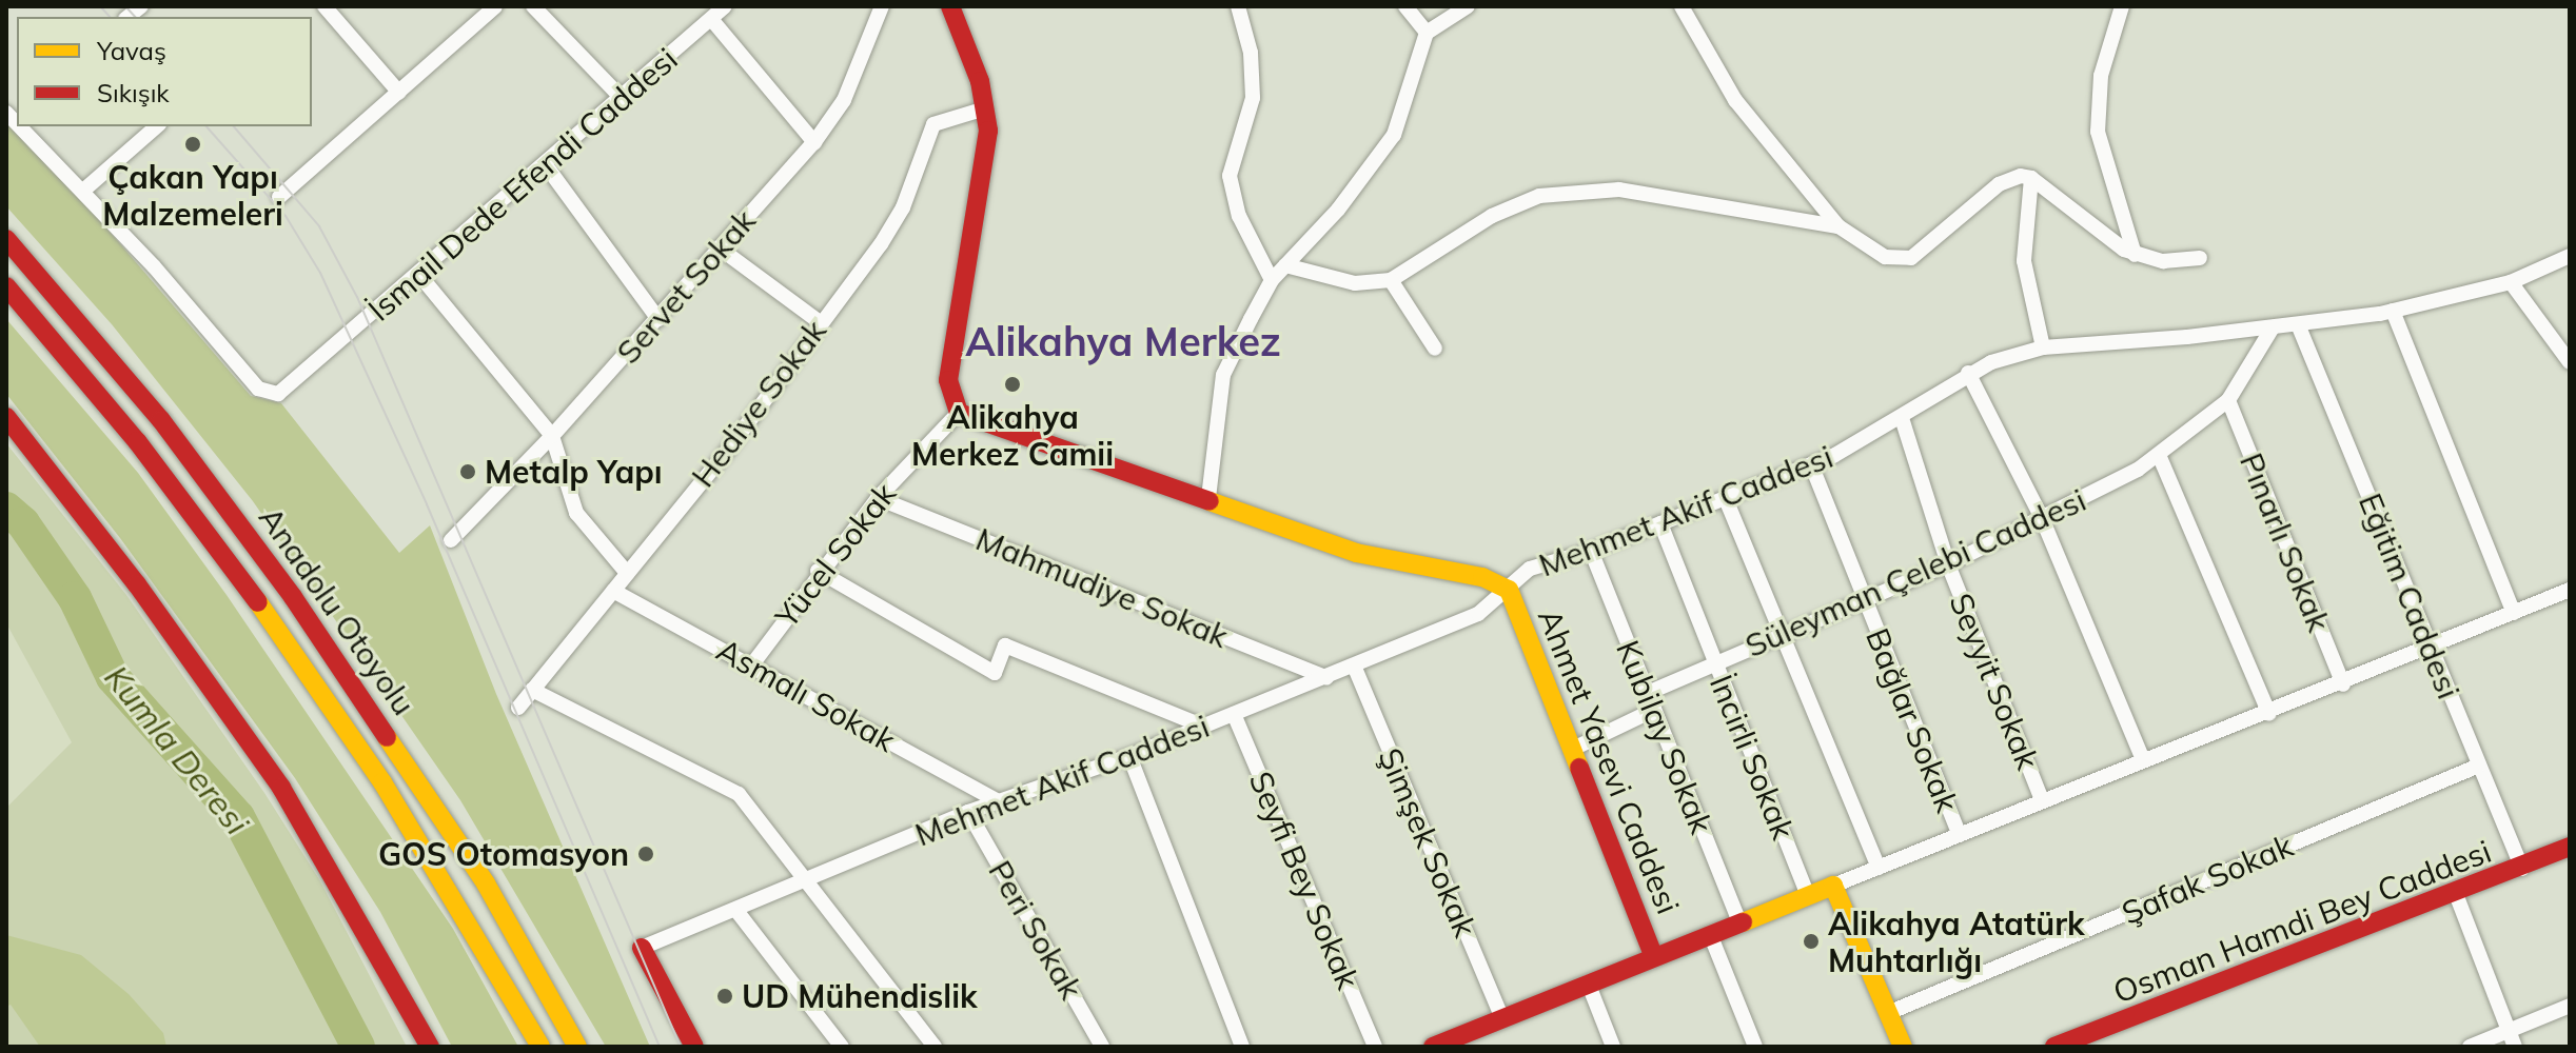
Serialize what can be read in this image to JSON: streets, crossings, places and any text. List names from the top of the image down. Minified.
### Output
{"streets":{"main road":["Anadolu Otoyolu","Ahmet Yasevi Caddesi","Osman Hamdi Bey Caddesi"],"street":["İsmail Dede Efendi Caddesi","Servet Sokak","Hediye Sokak","Mehmet Akif Caddesi","Pınarlı Sokak","Yücel Sokak","Süleyman Çelebi Caddesi","Mahmudiye Sokak","Eğitim Caddesi","Seyyit Sokak","Asmalı Sokak","Bağlar Sokak","Kubilay Sokak","İncirli Sokak","Şimşek Sokak","Şafak Sokak","Seyfi Bey Sokak","Peri Sokak"]},"crossings":[["Hediye Sokak","Asmalı Sokak"],["Mehmet Akif Caddesi","Süleyman Çelebi Caddesi"],["Mehmet Akif Caddesi","Mahmudiye Sokak"],["Mehmet Akif Caddesi","Eğitim Caddesi"],["Mehmet Akif Caddesi","Seyyit Sokak"],["Mehmet Akif Caddesi","Asmalı Sokak"],["Mehmet Akif Caddesi","Bağlar Sokak"],["Mehmet Akif Caddesi","Kubilay Sokak"],["Mehmet Akif Caddesi","İncirli Sokak"],["Mehmet Akif Caddesi","Ahmet Yasevi Caddesi"],["Mehmet Akif Caddesi","Şimşek Sokak"],["Mehmet Akif Caddesi","Seyfi Bey Sokak"],["Mehmet Akif Caddesi","Peri Sokak"],["Pınarlı Sokak","Süleyman Çelebi Caddesi"],["Yücel Sokak","Mahmudiye Sokak"],["Yücel Sokak","Asmalı Sokak"],["Süleyman Çelebi Caddesi","Seyyit Sokak"],["Süleyman Çelebi Caddesi","Bağlar Sokak"],["Süleyman Çelebi Caddesi","Kubilay Sokak"],["Süleyman Çelebi Caddesi","İncirli Sokak"],["Eğitim Caddesi","Şafak Sokak"],["Eğitim Caddesi","Osman Hamdi Bey Caddesi"]],"districts":["Alikahya Merkez"],"water":["Kumla Deresi"],"places":["Çakan Yapı Malzemeleri","Alikahya Merkez Camii","Metalp Yapı","GOS Otomasyon","Alikahya Atatürk Muhtarlığı","UD Mühendislik"],"legend":["Yavaş","Sıkışık"]}
